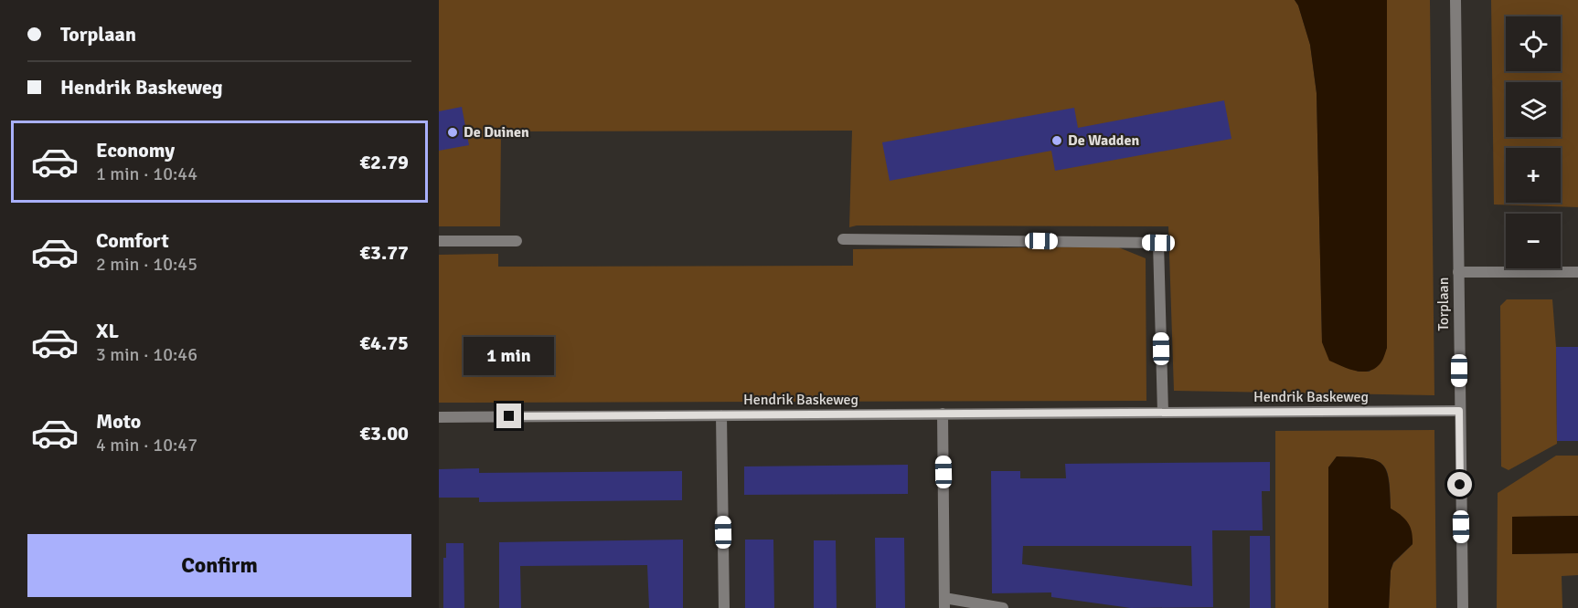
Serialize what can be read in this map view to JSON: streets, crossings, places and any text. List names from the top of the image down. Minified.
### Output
{"streets":{"street":["Torplaan","Hendrik Baskeweg"]},"crossings":[["Torplaan","Hendrik Baskeweg"]],"places":["De Duinen","De Wadden"],"page":{"banner":["Torplaan","Hendrik Baskeweg"],"map_buttons":["+","−"],"list":[{"name":"Economy","note":"1 min · 10:44","value":"€2.79"},{"name":"Comfort","note":"2 min · 10:45","value":"€3.77"},{"name":"XL","note":"3 min · 10:46","value":"€4.75"},{"name":"Moto","note":"4 min · 10:47","value":"€3.00"}],"bubble":"1 min","buttons":"Confirm"}}
